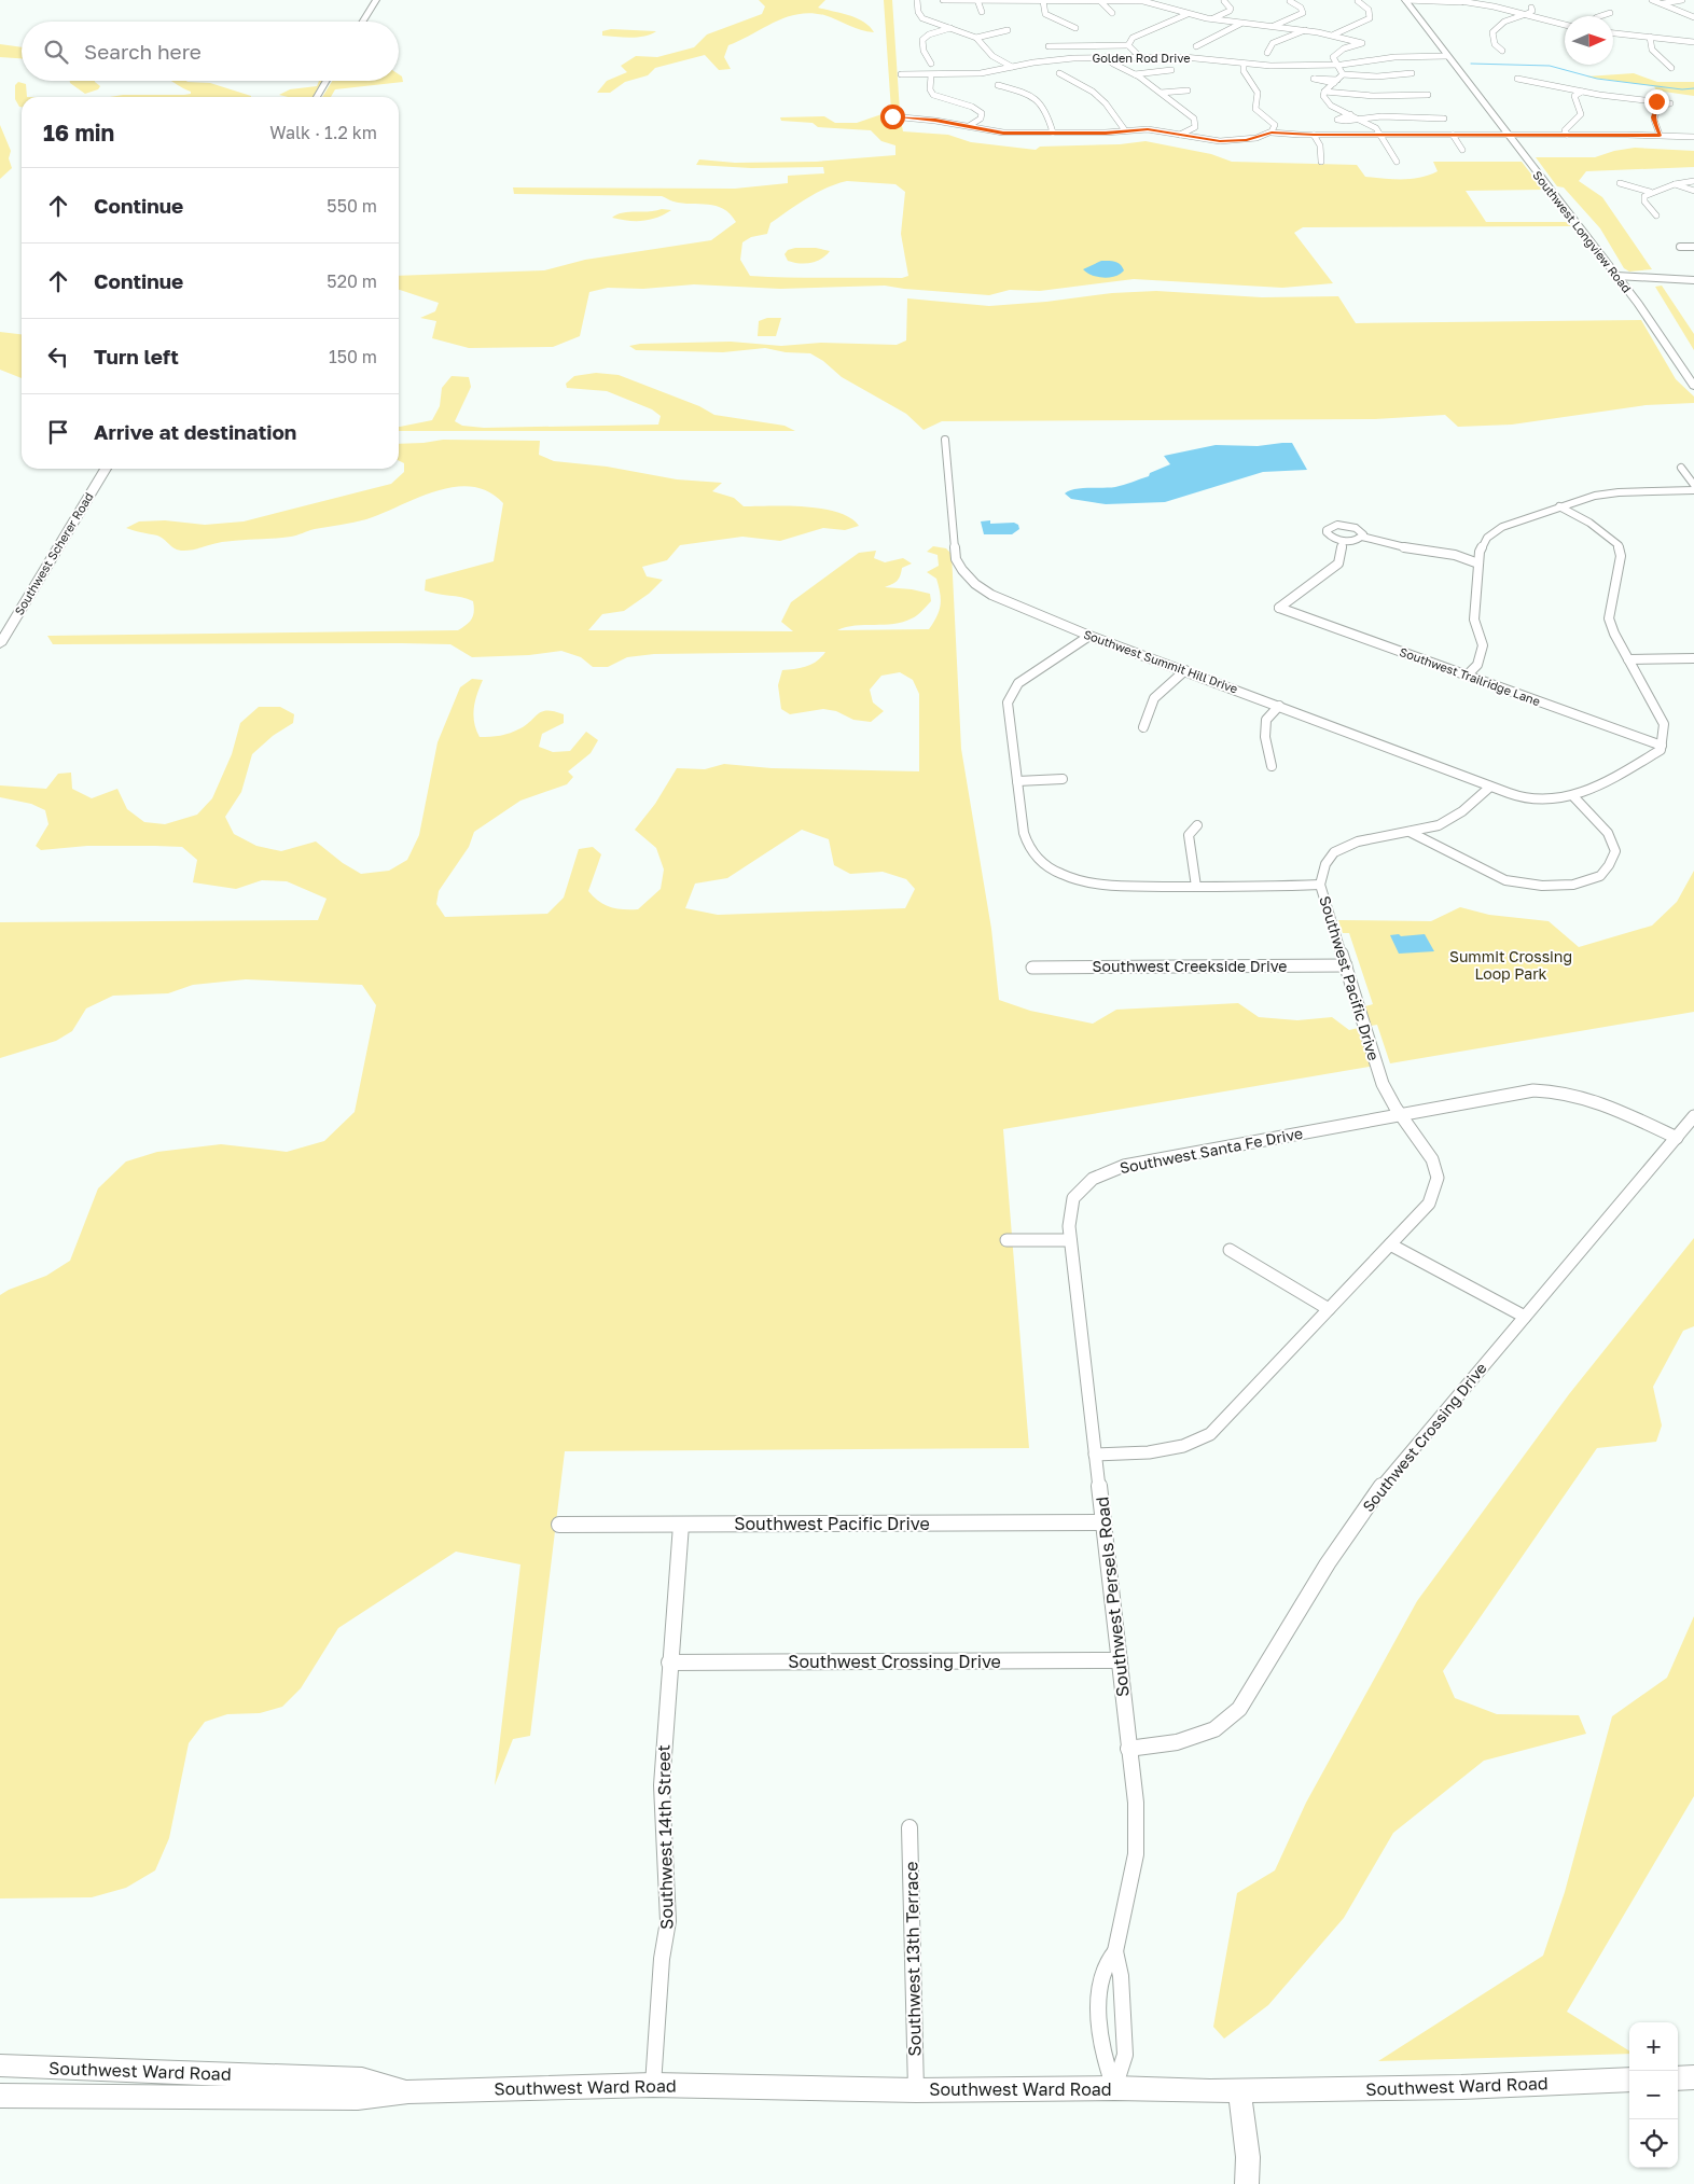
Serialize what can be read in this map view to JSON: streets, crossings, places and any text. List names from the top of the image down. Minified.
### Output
{"streets":{"main road":["Southwest Longview Road","Southwest Scherer Road","Southwest Ward Road"],"street":["Golden Rod Drive","Southwest Summit Hill Drive","Southwest Trailridge Lane","Southwest Creekside Drive","Southwest Pacific Drive","Southwest Santa Fe Drive","Southwest Crossing Drive","Southwest Persels Road","Southwest 14th Street","Southwest 13th Terrace"]},"crossings":[["Golden Rod Drive","Southwest Longview Road"],["Southwest Summit Hill Drive","Southwest Pacific Drive"],["Southwest Creekside Drive","Southwest Pacific Drive"],["Southwest Pacific Drive","Southwest Santa Fe Drive"],["Southwest Pacific Drive","Southwest Persels Road"],["Southwest Pacific Drive","Southwest 14th Street"],["Southwest Santa Fe Drive","Southwest Crossing Drive"],["Southwest Santa Fe Drive","Southwest Persels Road"],["Southwest Crossing Drive","Southwest Persels Road"],["Southwest Crossing Drive","Southwest 14th Street"],["Southwest Persels Road","Southwest Ward Road"],["Southwest 14th Street","Southwest Ward Road"],["Southwest 13th Terrace","Southwest Ward Road"]],"parks":["Summit Crossing Loop Park"],"north":"right","page":{"search":"Search here","heading":["16 min","Walk · 1.2 km"],"list":[["Continue","550 m"],["Continue","520 m"],["Turn left","150 m"],"Arrive at destination"],"map_buttons":["+","−"]}}
